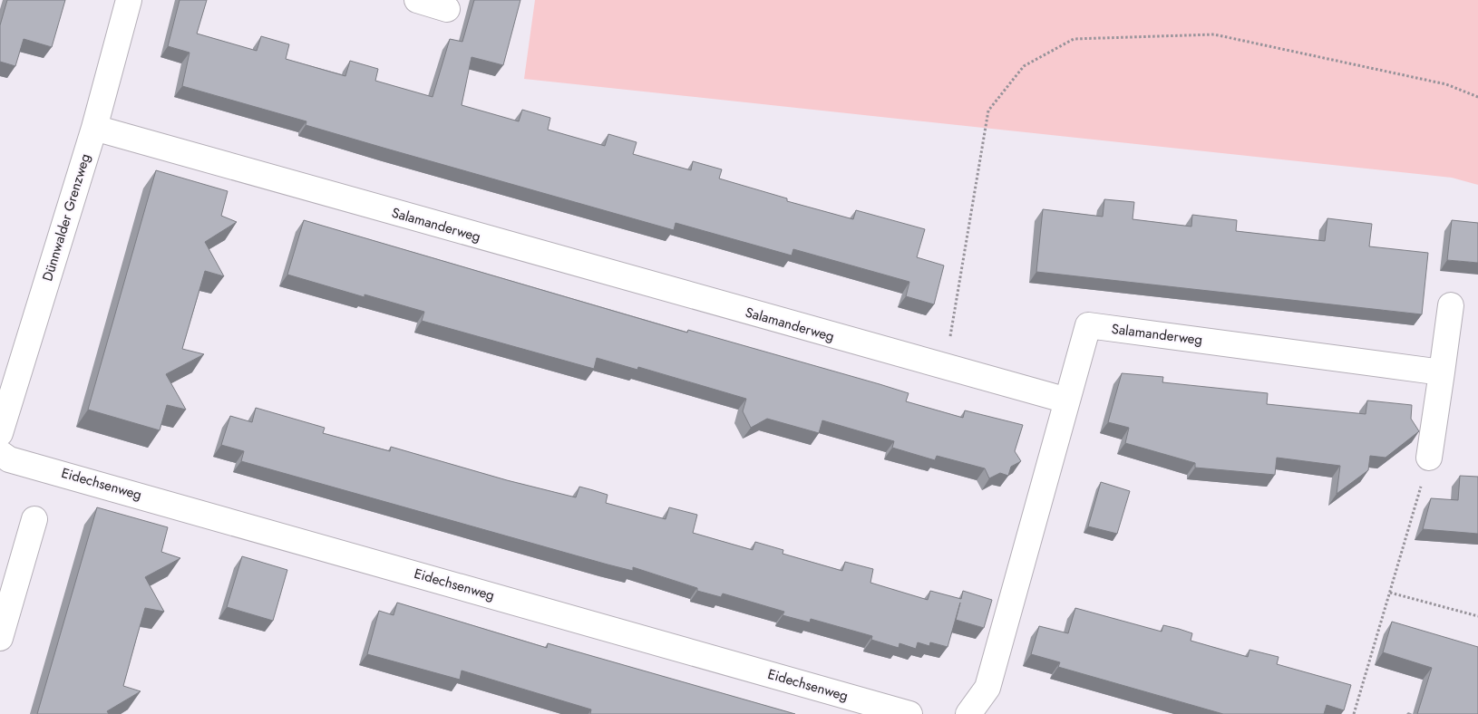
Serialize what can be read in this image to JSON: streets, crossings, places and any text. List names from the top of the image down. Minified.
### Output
{"streets":{"street":["Dünnwalder Grenzweg","Salamanderweg","Eidechsenweg"]},"crossings":[["Dünnwalder Grenzweg","Salamanderweg"]]}
